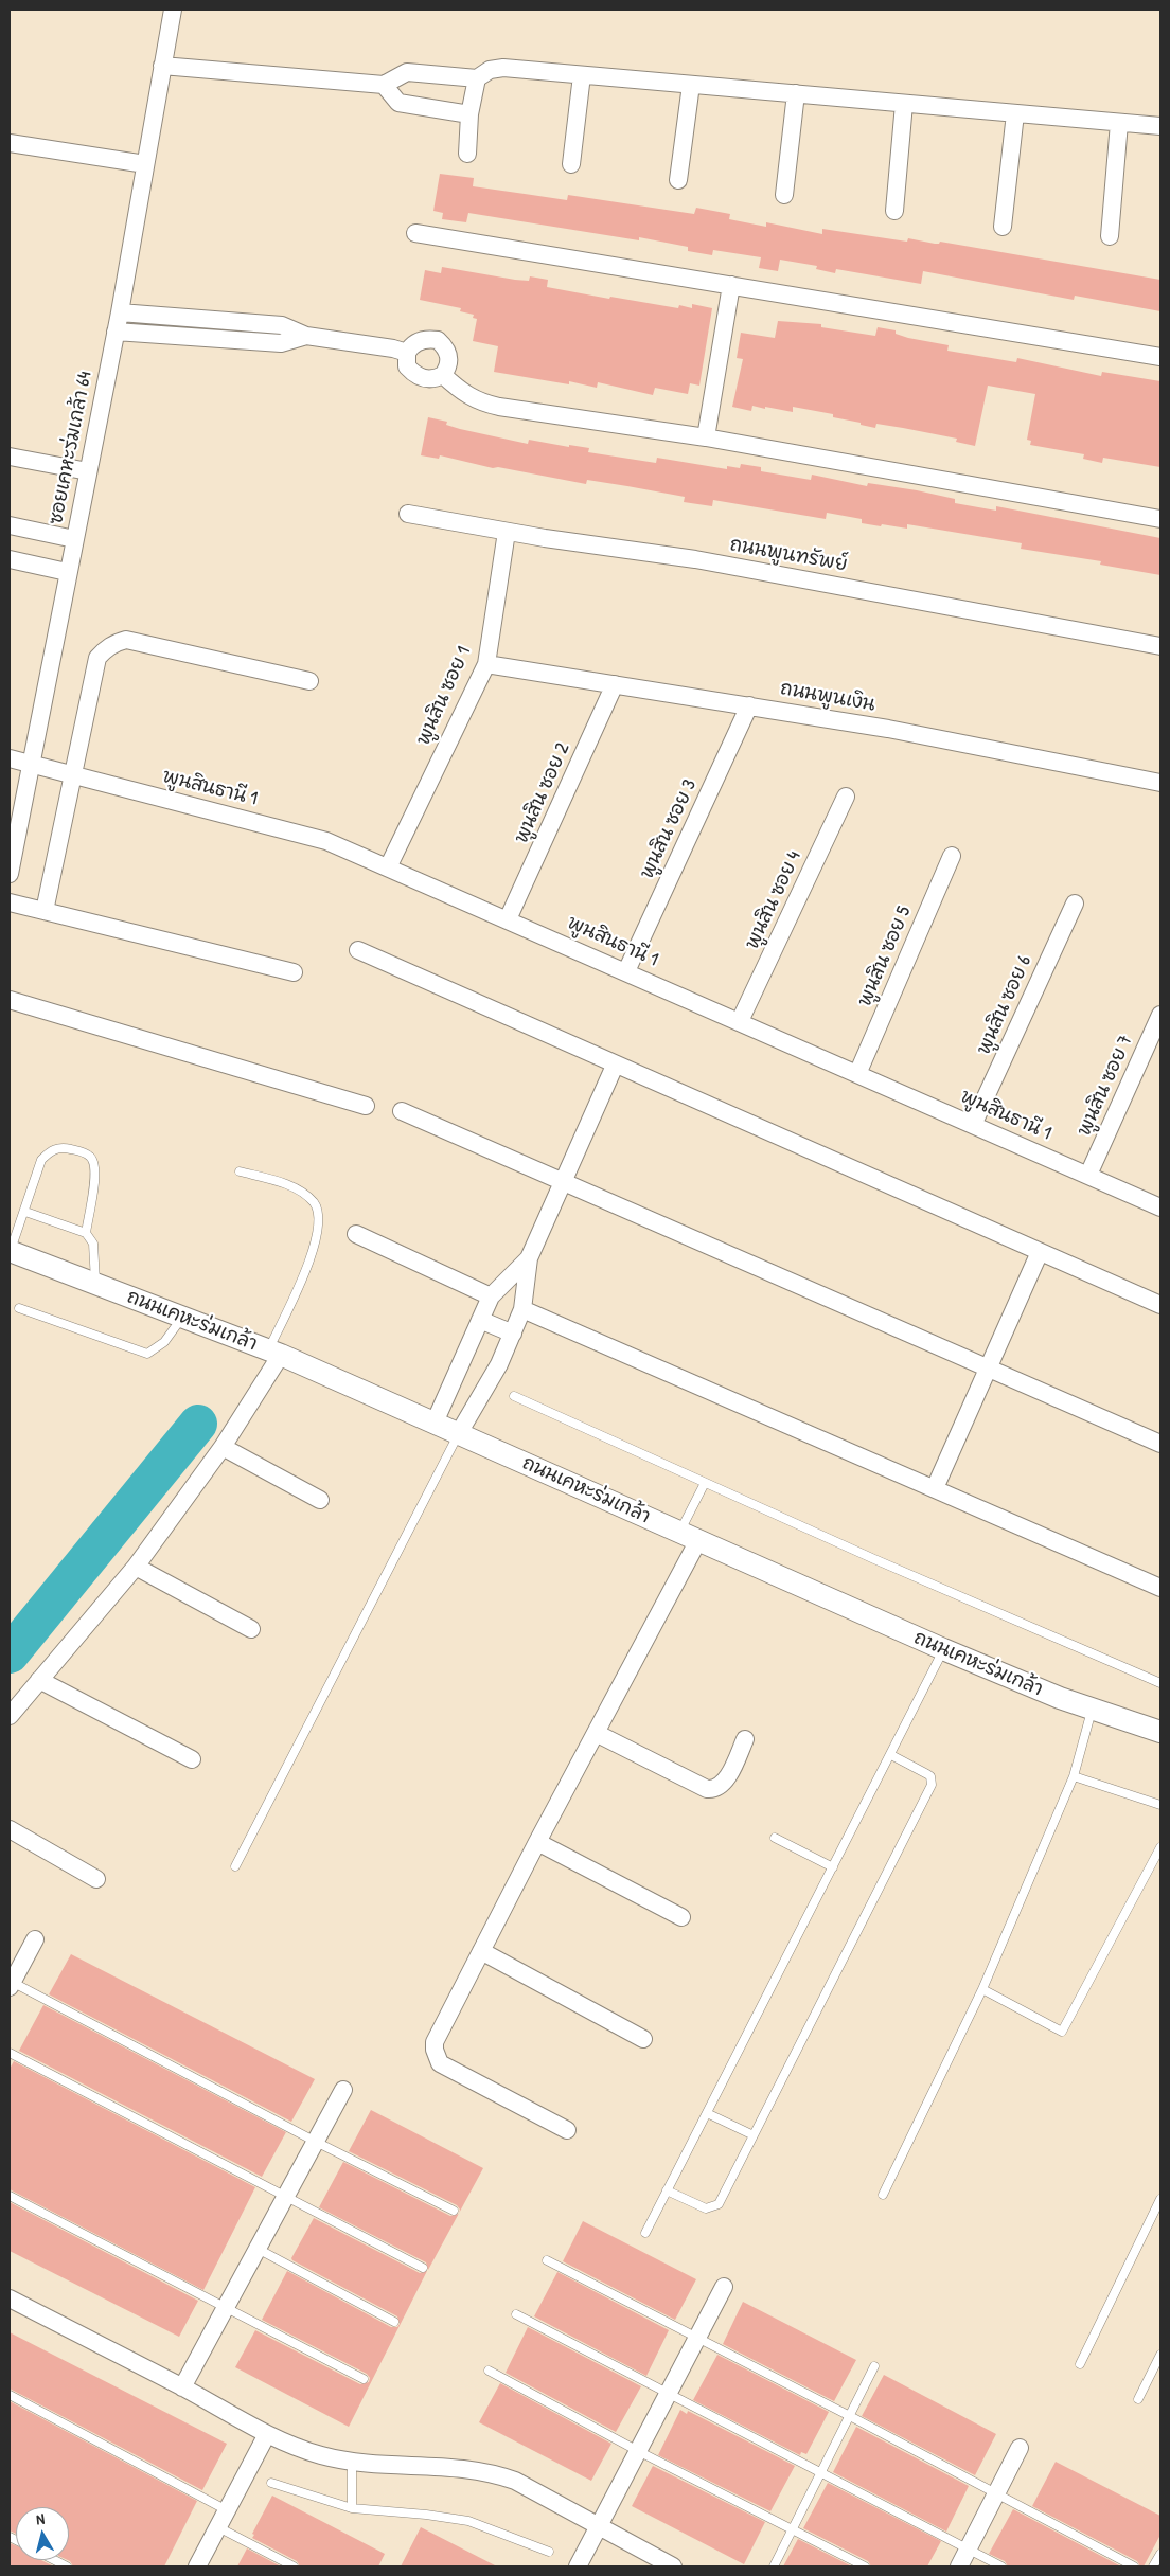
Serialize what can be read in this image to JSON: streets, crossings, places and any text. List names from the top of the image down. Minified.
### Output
{"streets":{"street":["ซอยเคหะร่มเกล้า 64","ถนนพูนทรัพย์","พูนสิน ซอย 1","ถนนพูนเงิน","พูนสินธานี 1","พูนสิน ซอย 2","พูนสิน ซอย 3","พูนสิน ซอย 4","พูนสิน ซอย 5","พูนสิน ซอย 6","พูนสิน ซอย 7","ถนนเคหะร่มเกล้า"]},"crossings":[["ซอยเคหะร่มเกล้า 64","พูนสินธานี 1"],["ถนนพูนทรัพย์","พูนสิน ซอย 1"],["พูนสิน ซอย 1","ถนนพูนเงิน"],["พูนสิน ซอย 1","พูนสินธานี 1"],["ถนนพูนเงิน","พูนสิน ซอย 2"],["ถนนพูนเงิน","พูนสิน ซอย 3"],["พูนสินธานี 1","พูนสิน ซอย 2"],["พูนสินธานี 1","พูนสิน ซอย 3"],["พูนสินธานี 1","พูนสิน ซอย 4"],["พูนสินธานี 1","พูนสิน ซอย 5"],["พูนสินธานี 1","พูนสิน ซอย 6"],["พูนสินธานี 1","พูนสิน ซอย 7"]],"north":"top"}
